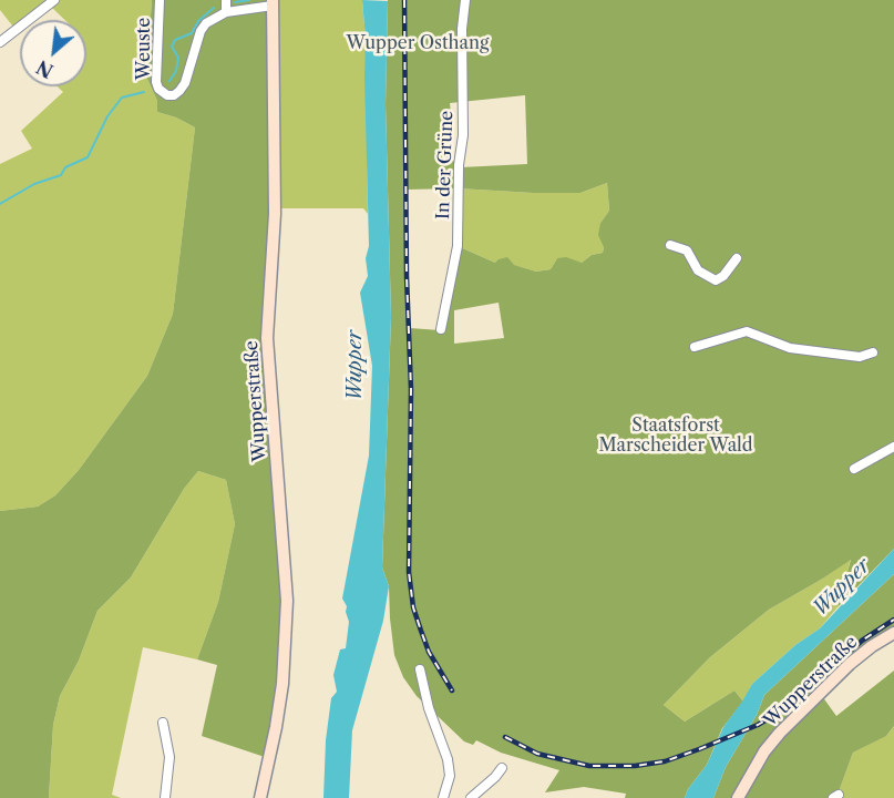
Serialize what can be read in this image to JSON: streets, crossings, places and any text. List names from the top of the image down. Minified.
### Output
{"streets":{"main road":["Wupperstraße"],"street":["Weuste","In der Grüne"]},"water":["Wupper"],"parks":["Wupper Osthang","Staatsforst Marscheider Wald"],"north":"bottom left"}
